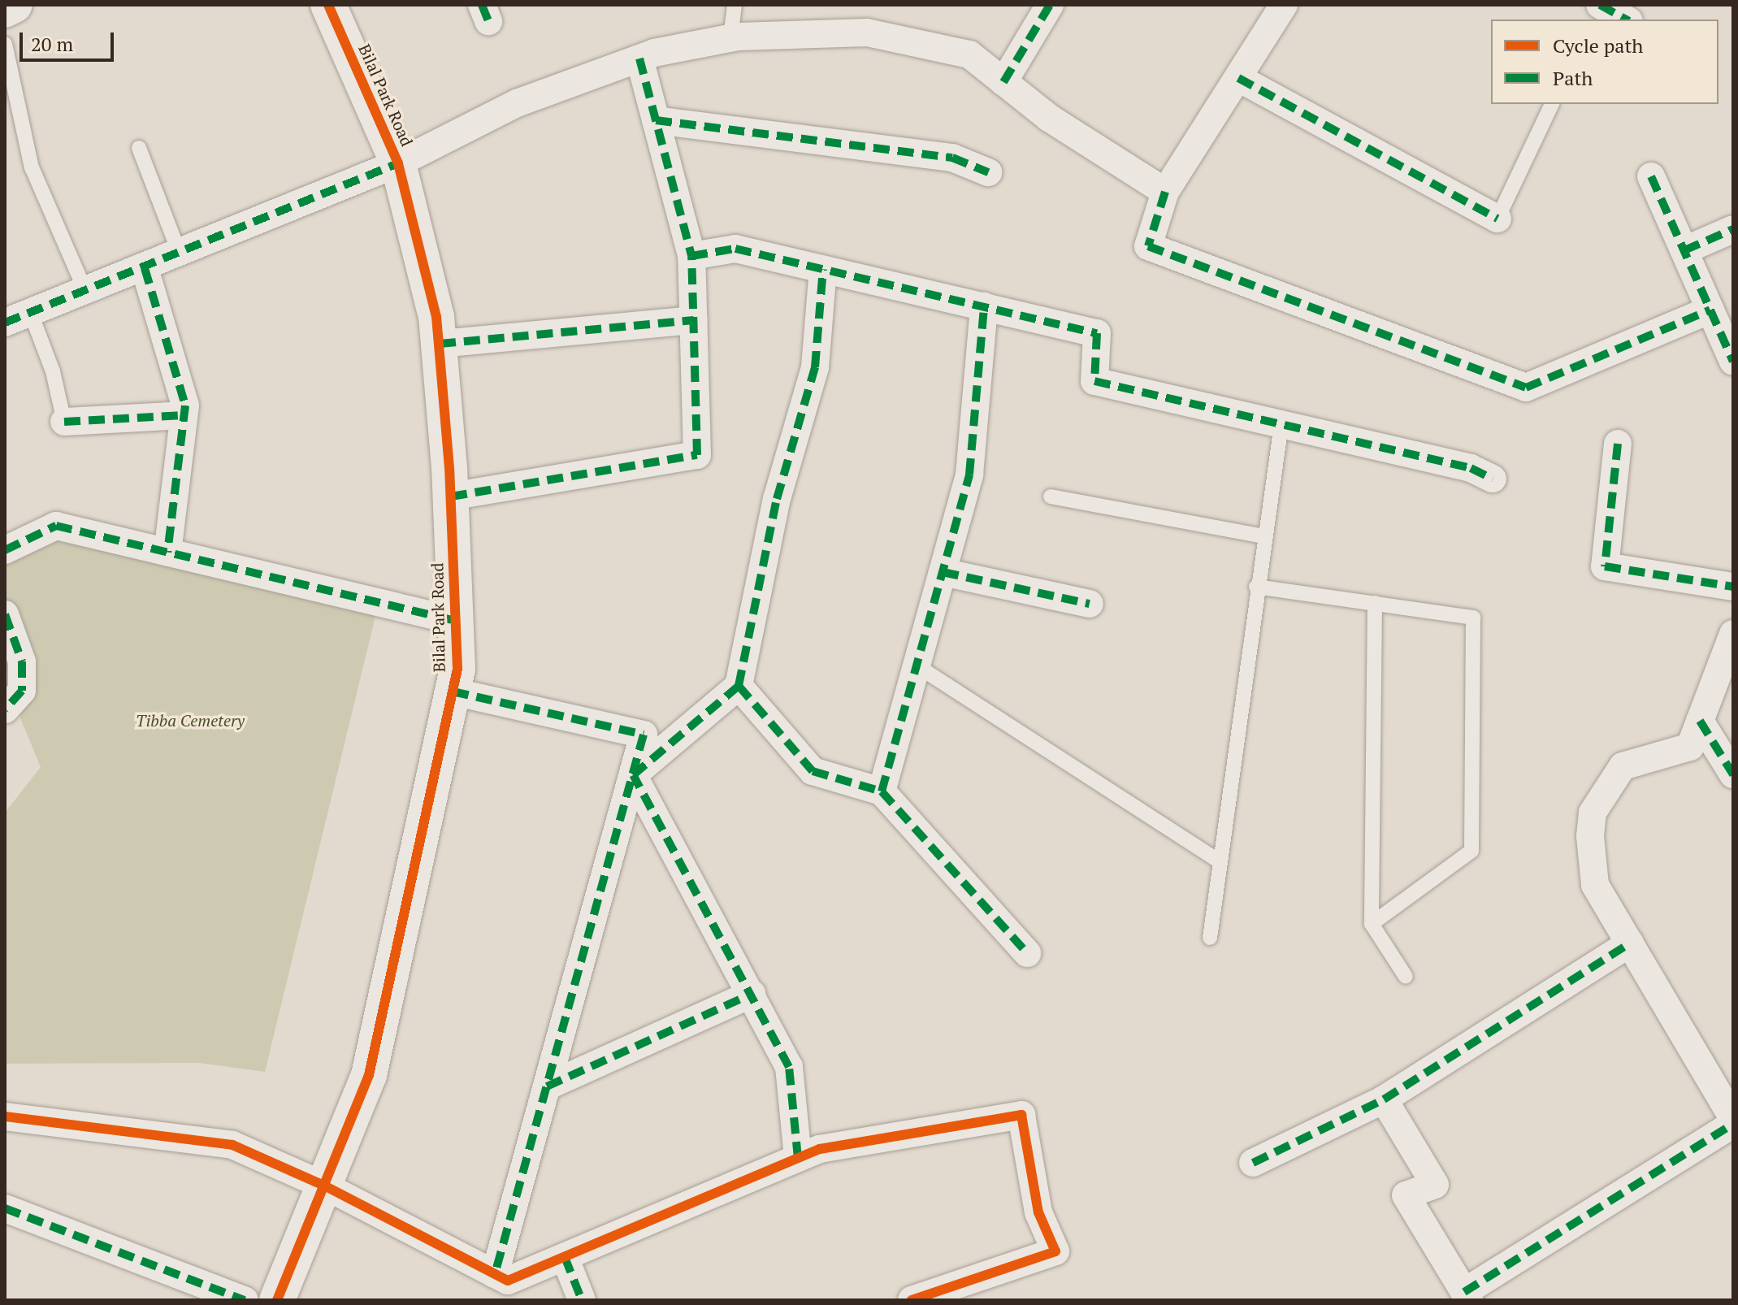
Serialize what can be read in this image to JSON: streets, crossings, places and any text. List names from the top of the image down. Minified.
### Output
{"streets":{"street":["Bilal Park Road"]},"parks":["Tibba Cemetery"],"legend":["Cycle path","Path"],"scale_bar":"20 m"}
